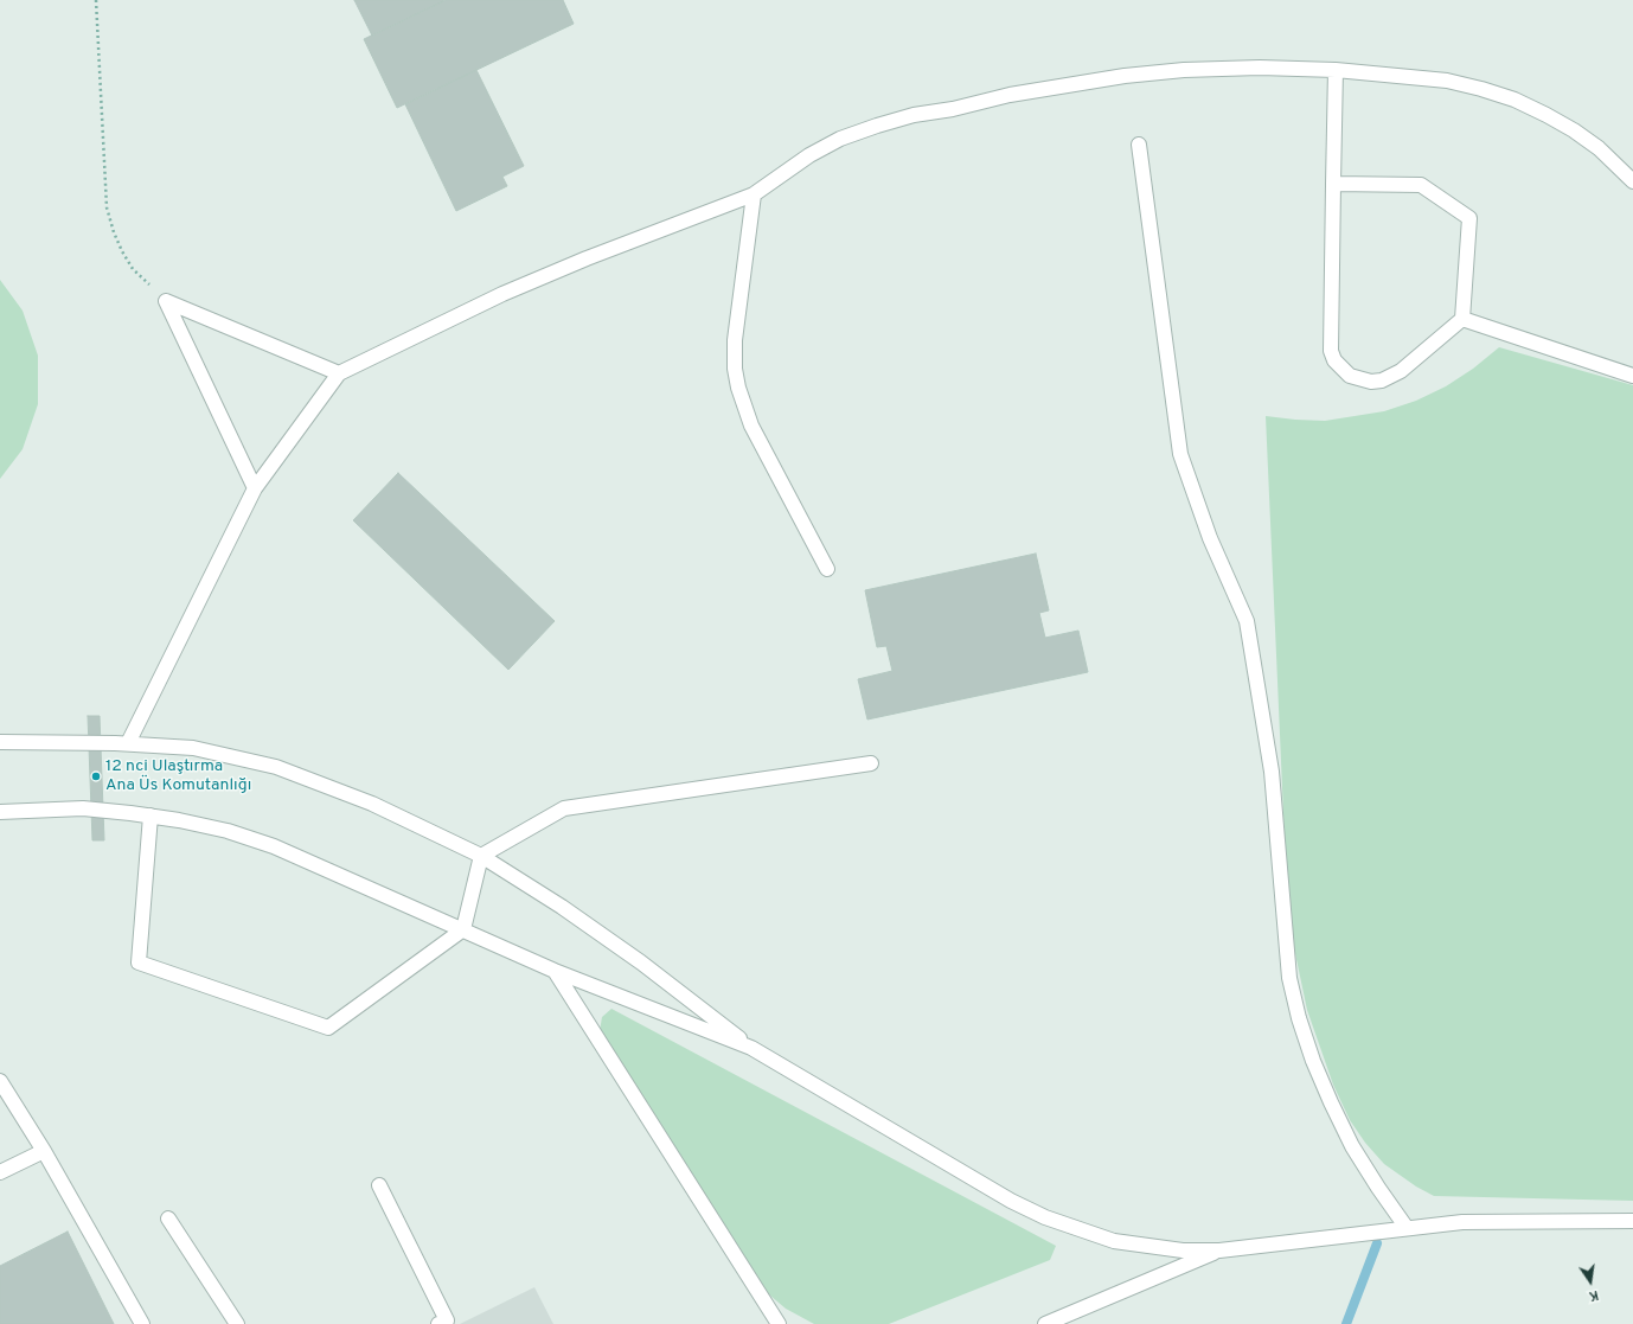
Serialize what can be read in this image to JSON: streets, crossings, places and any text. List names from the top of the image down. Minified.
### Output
{"places":["12 nci Ulaştırma Ana Üs Komutanlığı"],"north":"bottom"}
